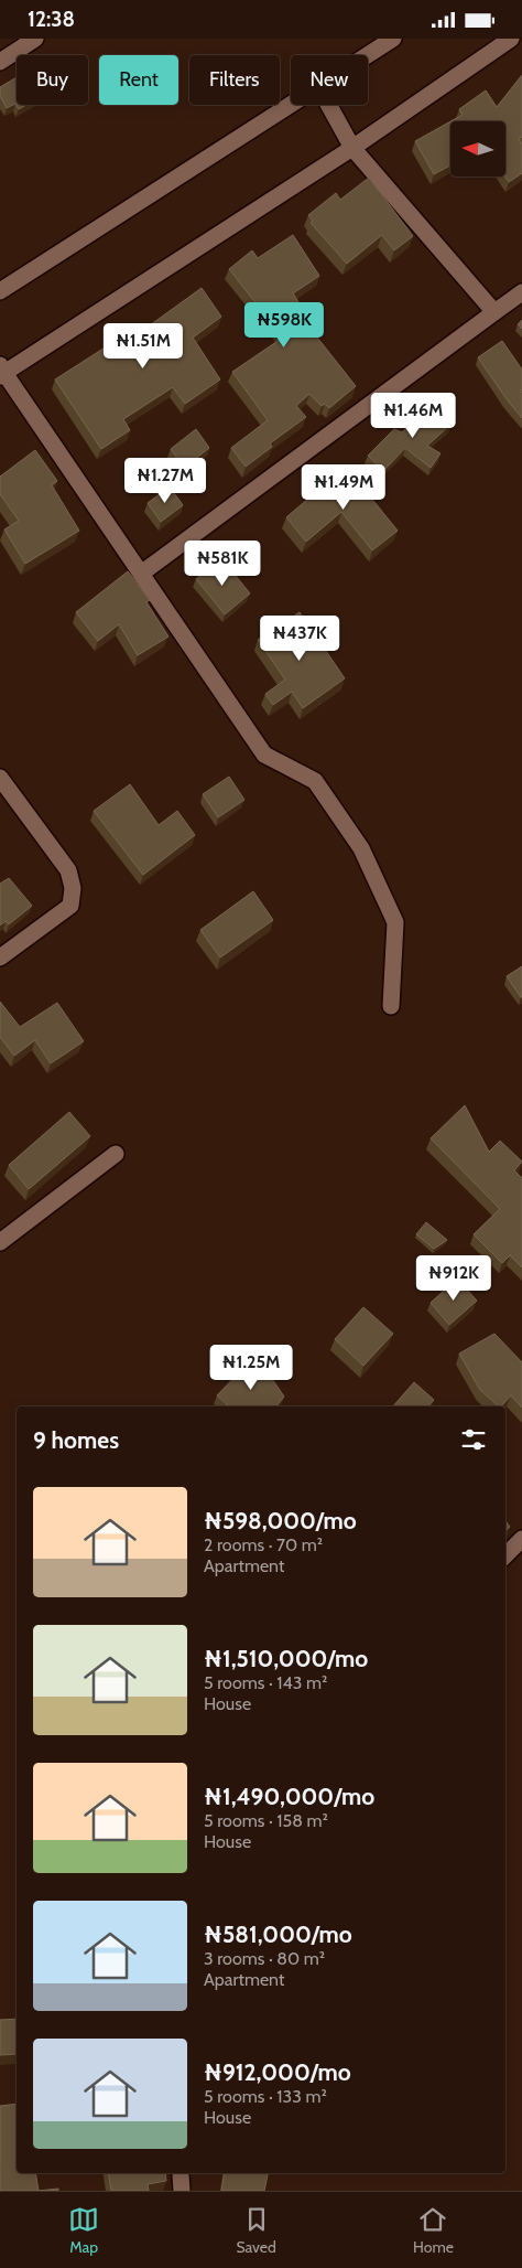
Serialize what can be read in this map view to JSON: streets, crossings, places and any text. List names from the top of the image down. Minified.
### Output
{"north":"left","page":{"status":"12:38","chip":["Buy","Rent","Filters","New"],"price":["₦598K","₦1.51M","₦1.46M","₦1.27M","₦1.49M","₦581K","₦437K","₦912K","₦1.25M"],"heading":"9 homes","list":[{"name":"₦598,000/mo","note":"2 rooms · 70 m² · Apartment"},{"name":"₦1,510,000/mo","note":"5 rooms · 143 m² · House"},{"name":"₦1,490,000/mo","note":"5 rooms · 158 m² · House"},{"name":"₦581,000/mo","note":"3 rooms · 80 m² · Apartment"},{"name":"₦912,000/mo","note":"5 rooms · 133 m² · House"}],"tabs":["Map","Saved","Home"]}}
